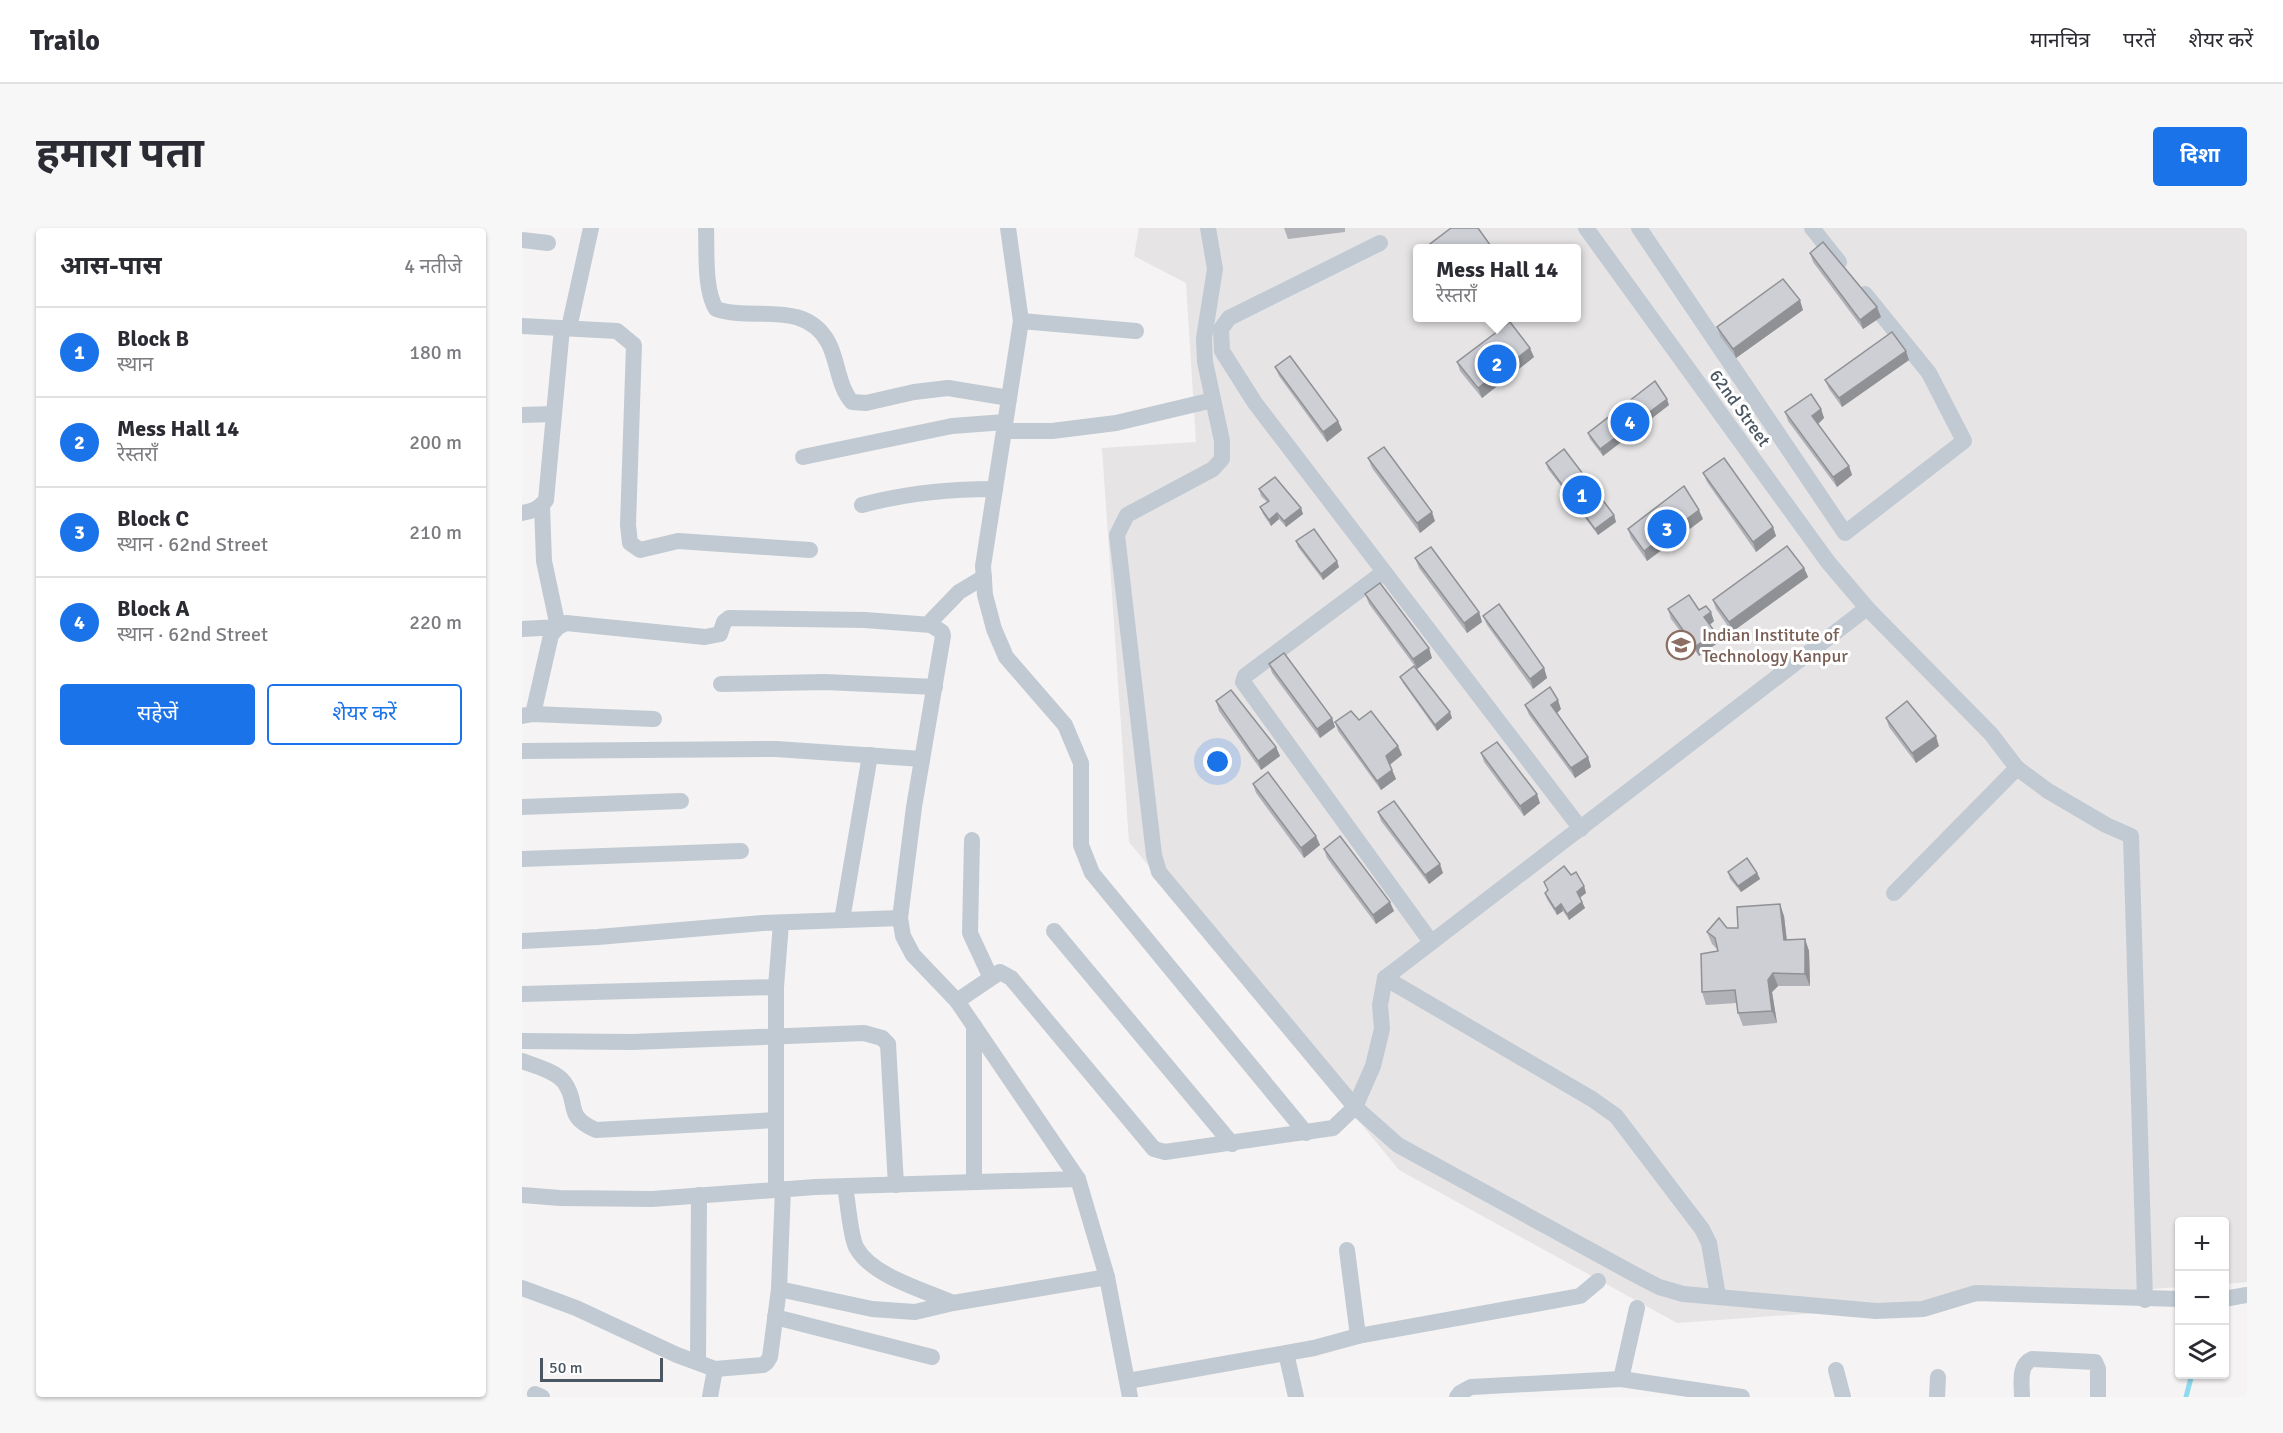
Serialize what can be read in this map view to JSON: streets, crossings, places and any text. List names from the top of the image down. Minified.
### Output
{"streets":{"street":["62nd Street"]},"places":{"school or university":["Indian Institute of Technology Kanpur"]},"scale_bar":"50 m","page":{"header":"Trailo","nav":["मानचित्र","परतें","शेयर करें"],"buttons":["दिशा",["सहेजें","शेयर करें"]],"title":"हमारा पता","heading":["आस-पास","4 नतीजे"],"popup":["Mess Hall 14","रेस्तराँ"],"list":[{"mark":"1","name":"Block B","note":"स्थान","value":"180 m"},{"mark":"2","name":"Mess Hall 14","note":"रेस्तराँ","value":"200 m"},{"mark":"3","name":"Block C","note":"स्थान · 62nd Street","value":"210 m"},{"mark":"4","name":"Block A","note":"स्थान · 62nd Street","value":"220 m"}],"pins":["2","4","1","3"],"map_buttons":["+","−"],"scale":"50 m"}}
